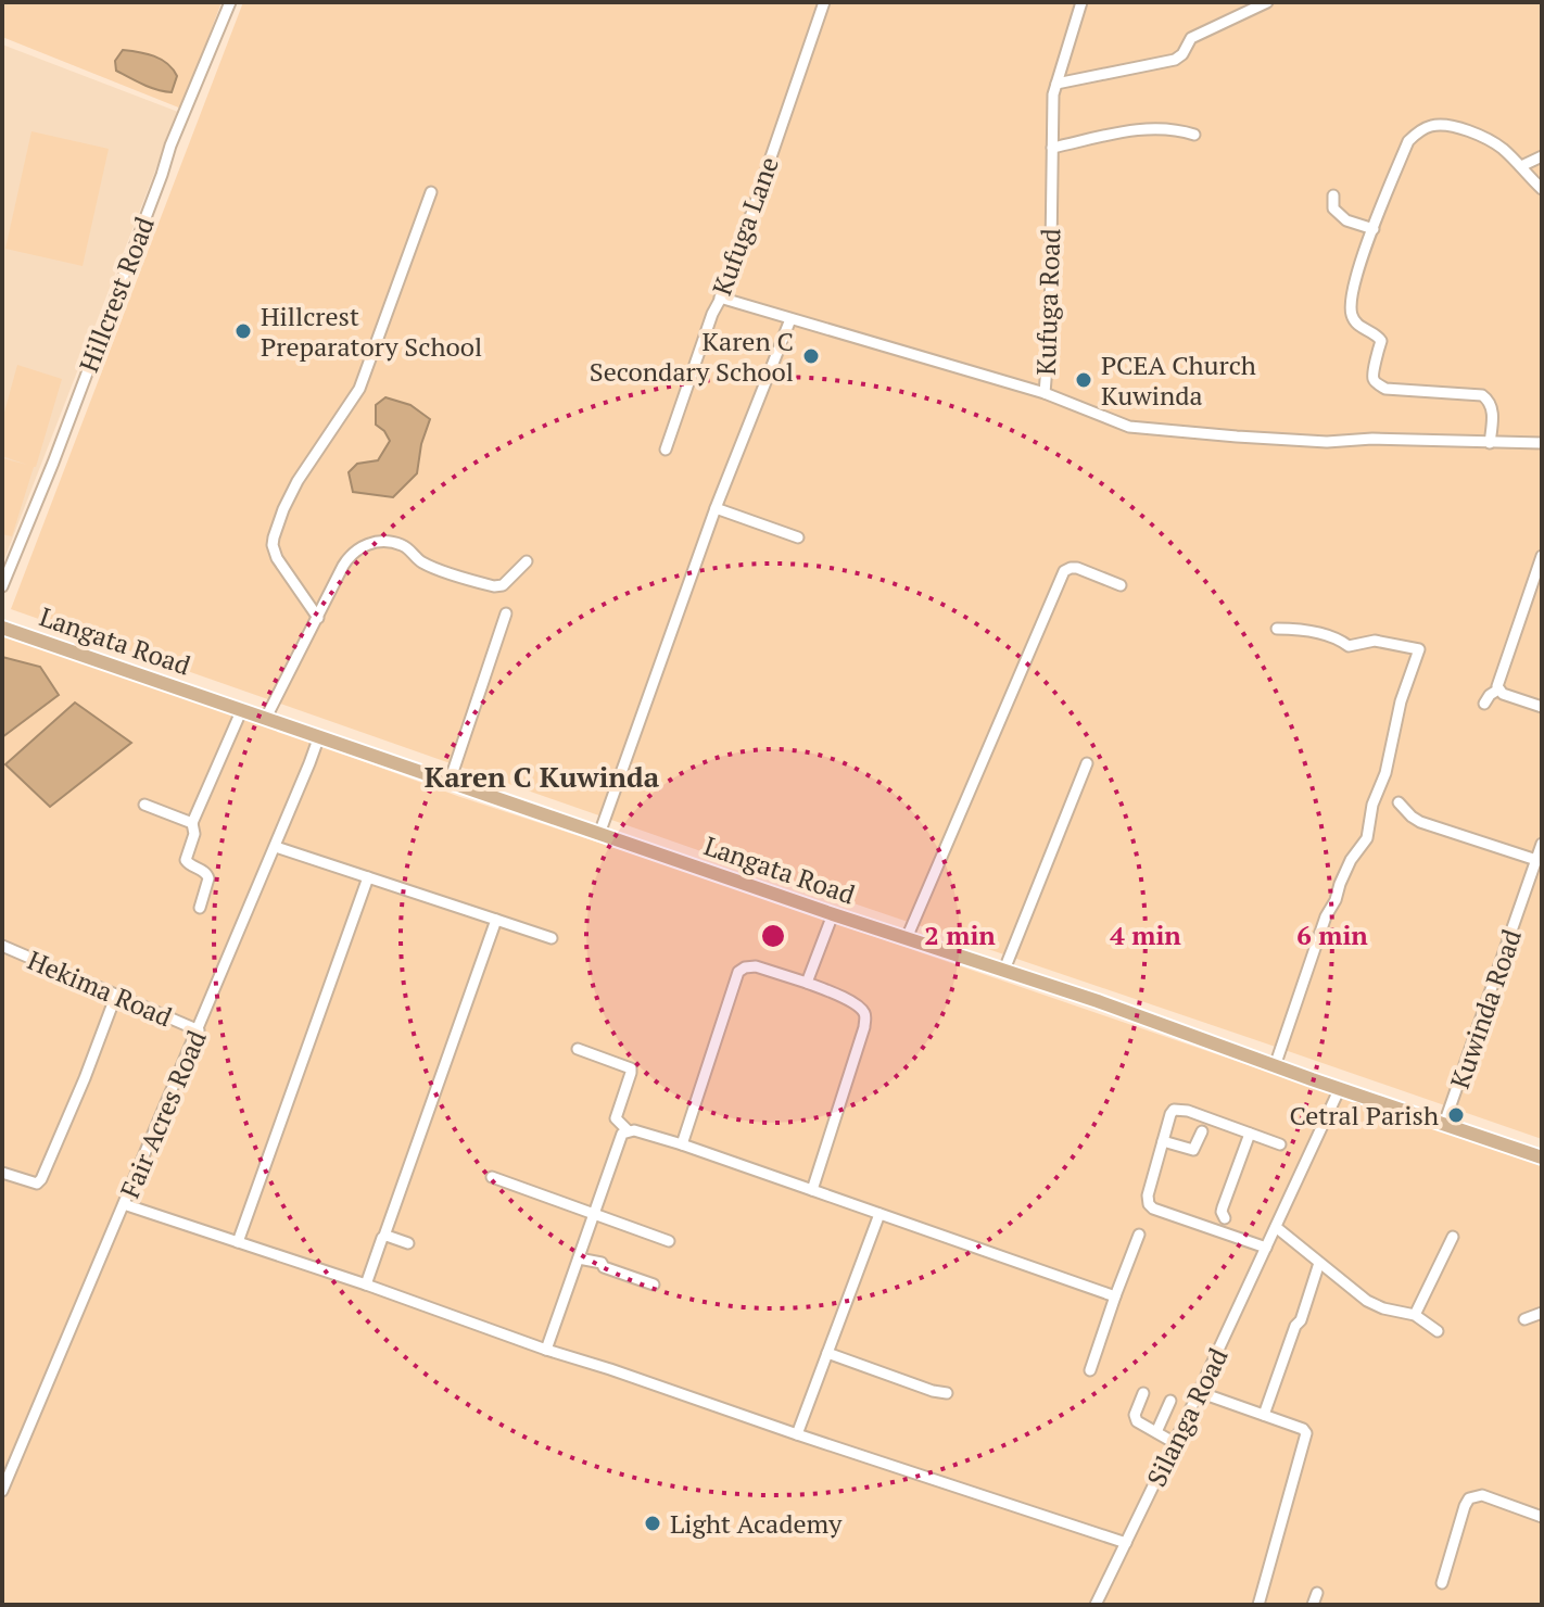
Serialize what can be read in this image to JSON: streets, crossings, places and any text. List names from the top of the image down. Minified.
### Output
{"streets":{"main road":["Langata Road"],"street":["Kufuga Lane","Hillcrest Road","Kufuga Road","Hekima Road","Kuwinda Road","Fair Acres Road","Silanga Road"]},"crossings":[["Kufuga Lane","Kufuga Road"],["Langata Road","Kuwinda Road"],["Langata Road","Fair Acres Road"],["Langata Road","Silanga Road"],["Hekima Road","Fair Acres Road"]],"districts":["Karen C Kuwinda"],"places":["Hillcrest Preparatory School","Karen C Secondary School","PCEA Church Kuwinda","Cetral Parish","Light Academy"],"rings":["2 min","4 min","6 min"]}
